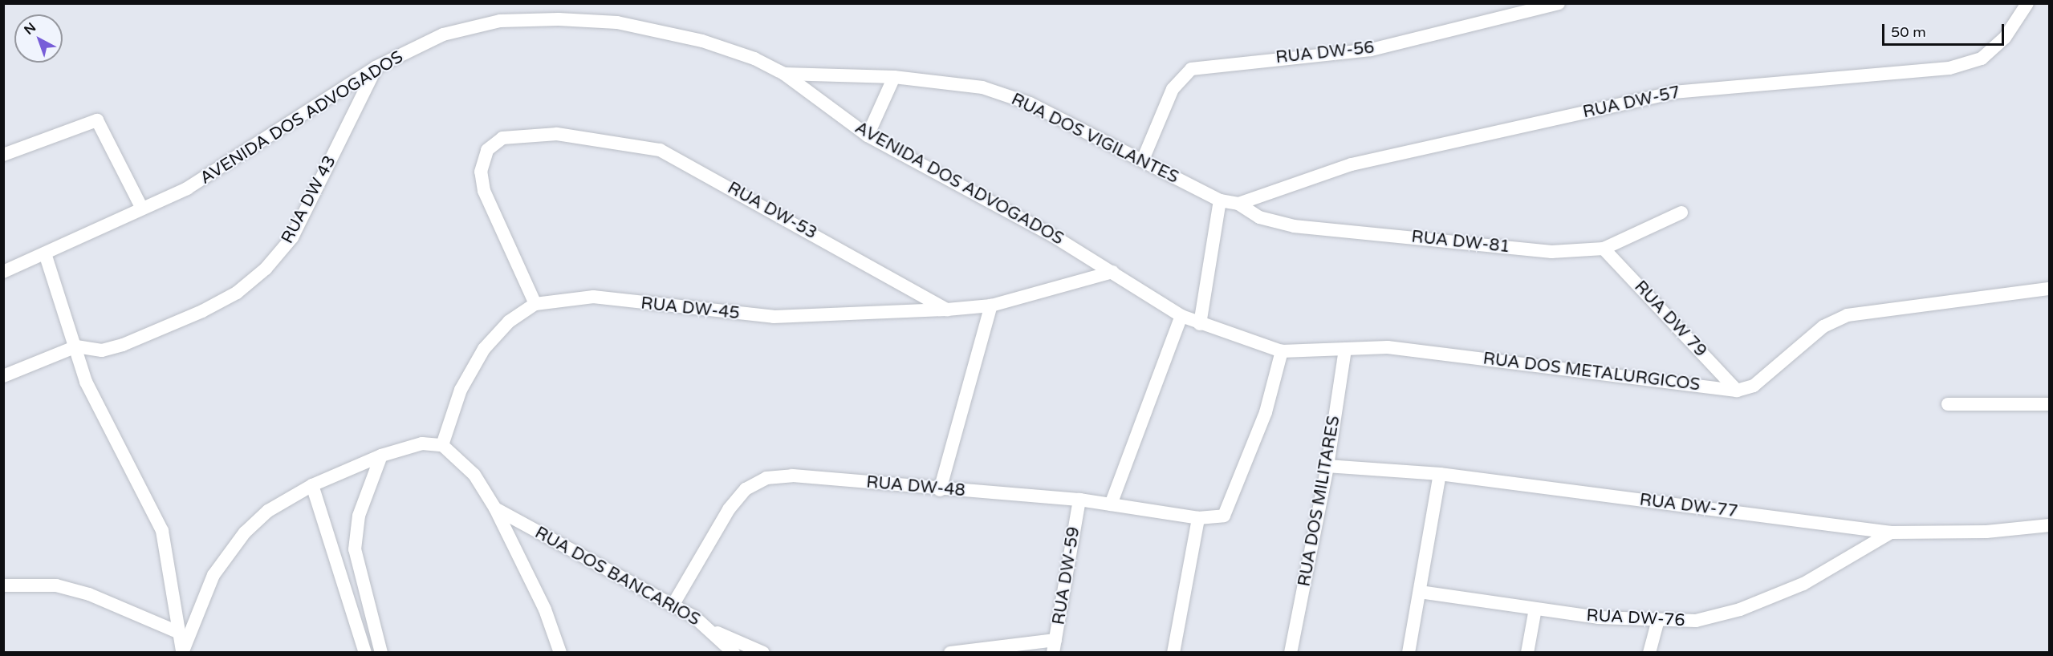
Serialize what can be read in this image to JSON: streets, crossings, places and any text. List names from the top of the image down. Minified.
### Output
{"streets":{"street":["RUA DW-56","RUA DW-57","AVENIDA DOS ADVOGADOS","RUA DOS VIGILANTES","RUA DW 43","RUA DW-53","RUA DW-81","RUA DW-45","RUA DW 79","RUA DOS METALURGICOS","RUA DW-48","RUA DOS MILITARES","RUA DW-77","RUA DW-59","RUA DOS BANCARIOS","RUA DW-76"]},"crossings":[["RUA DW-56","RUA DOS VIGILANTES"],["RUA DW-57","RUA DOS VIGILANTES"],["RUA DW-57","RUA DW-81"],["AVENIDA DOS ADVOGADOS","RUA DOS VIGILANTES"],["AVENIDA DOS ADVOGADOS","RUA DW 43"],["AVENIDA DOS ADVOGADOS","RUA DW-45"],["AVENIDA DOS ADVOGADOS","RUA DOS METALURGICOS"],["AVENIDA DOS ADVOGADOS","RUA DW-48"],["RUA DW-53","RUA DW-45"],["RUA DW-81","RUA DW 79"],["RUA DW 79","RUA DOS METALURGICOS"],["RUA DOS METALURGICOS","RUA DW-48"],["RUA DOS METALURGICOS","RUA DOS MILITARES"],["RUA DW-48","RUA DW-59"],["RUA DW-48","RUA DOS BANCARIOS"],["RUA DOS MILITARES","RUA DW-77"],["RUA DW-77","RUA DW-76"]],"scale_bar":"50 m","north":"top left"}
